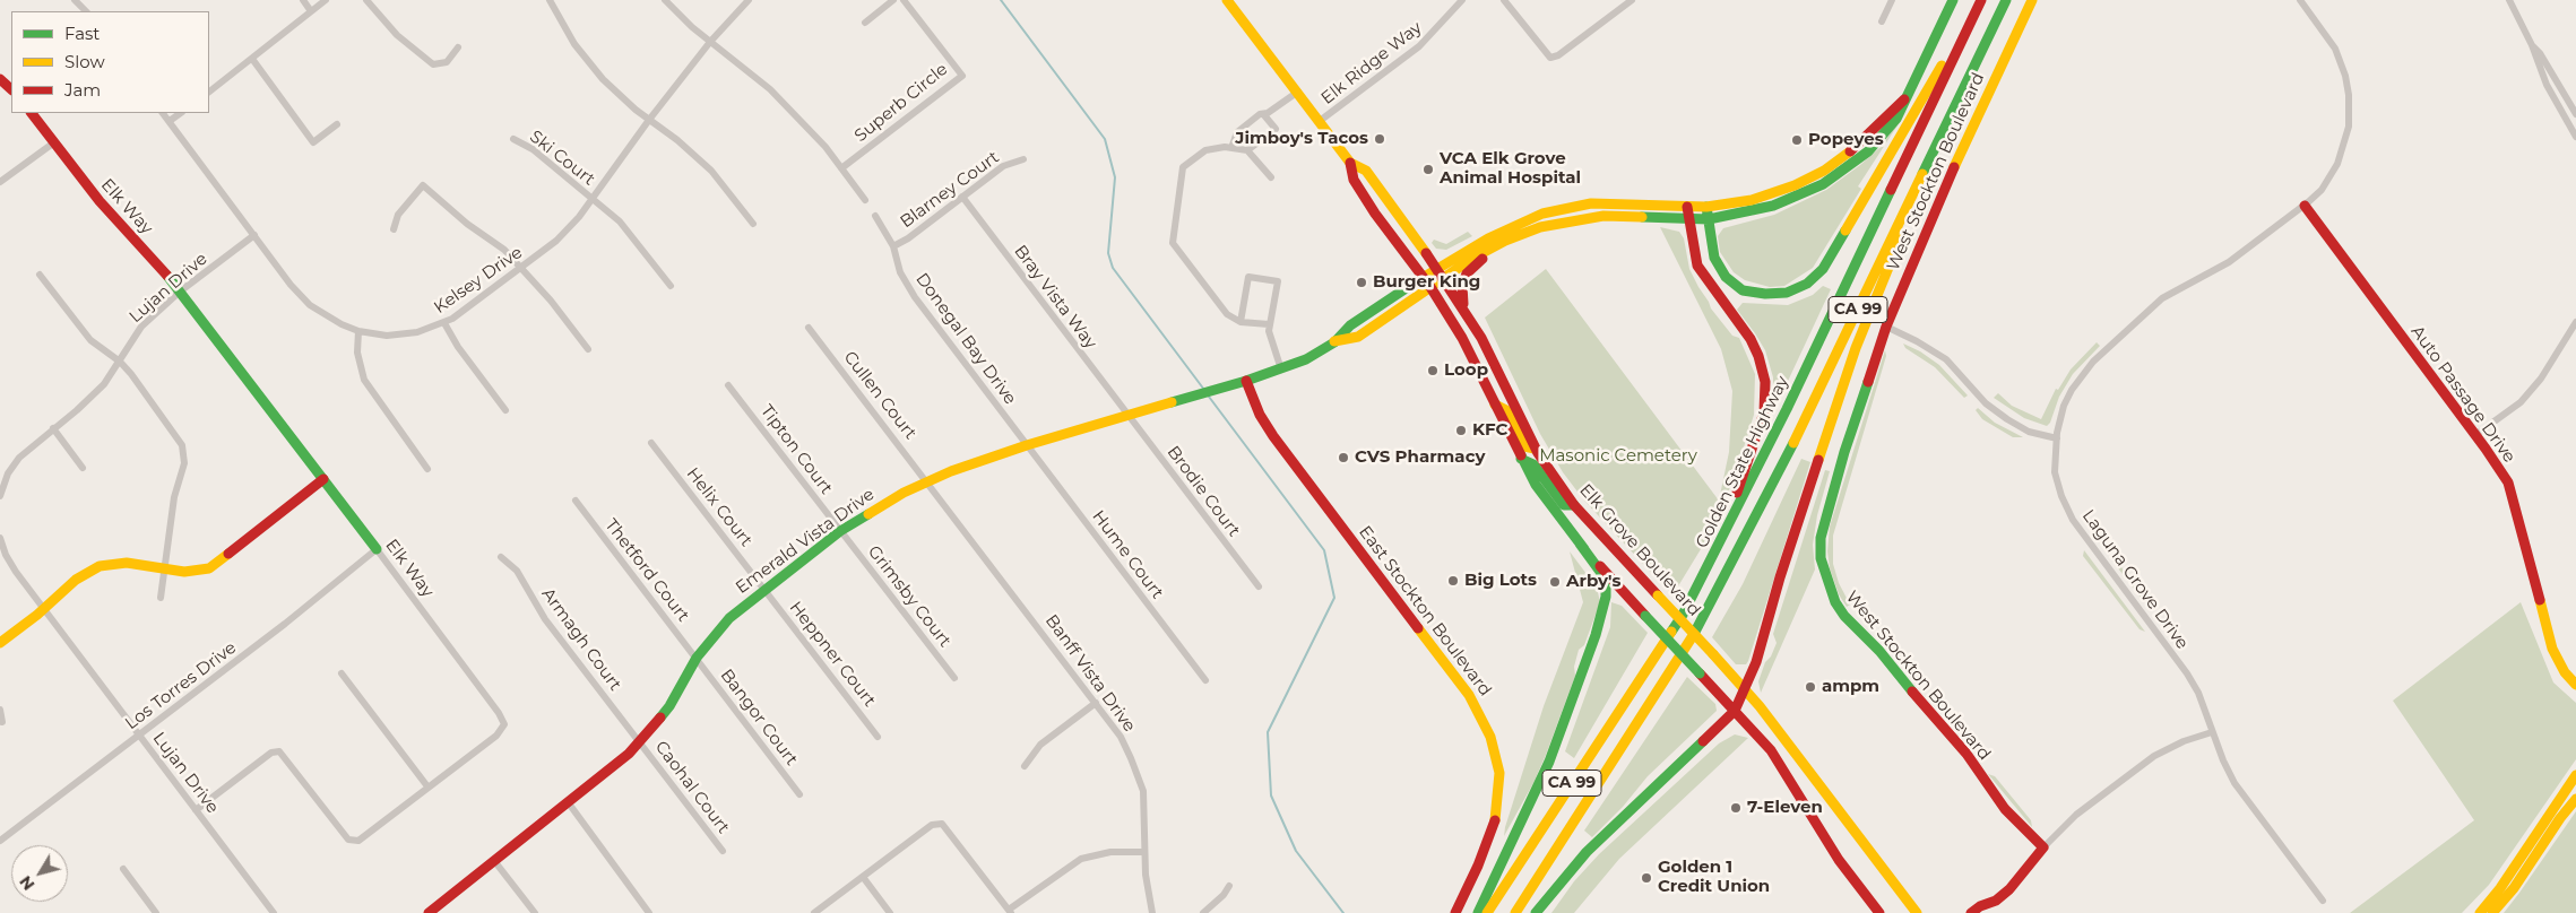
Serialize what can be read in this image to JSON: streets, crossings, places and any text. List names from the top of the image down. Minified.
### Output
{"streets":{"main road":["West Stockton Boulevard","Elk Way","CA 99","Auto Passage Drive","Golden State Highway","Emerald Vista Drive","Elk Grove Boulevard","East Stockton Boulevard"],"street":["Elk Ridge Way","Superb Circle","Ski Court","Blarney Court","Kelsey Drive","Lujan Drive","Bray Vista Way","Donegal Bay Drive","Cullen Court","Tipton Court","Brodie Court","Helix Court","Hume Court","Thetford Court","Laguna Grove Drive","Grimsby Court","Armagh Court","Heppner Court","Banff Vista Drive","Los Torres Drive","Bangor Court","Caohal Court"]},"crossings":[["Elk Ridge Way","Elk Grove Boulevard"],["Ski Court","Kelsey Drive"],["Blarney Court","Bray Vista Way"],["Blarney Court","Donegal Bay Drive"],["Elk Way","Lujan Drive"],["Elk Way","Los Torres Drive"],["Kelsey Drive","Lujan Drive"],["Lujan Drive","Los Torres Drive"],["Bray Vista Way","Brodie Court"],["Bray Vista Way","Emerald Vista Drive"],["Donegal Bay Drive","Emerald Vista Drive"],["Donegal Bay Drive","Hume Court"],["Auto Passage Drive","Laguna Grove Drive"],["Cullen Court","Emerald Vista Drive"],["Cullen Court","Banff Vista Drive"],["Tipton Court","Emerald Vista Drive"],["Tipton Court","Grimsby Court"],["Brodie Court","Emerald Vista Drive"],["Helix Court","Emerald Vista Drive"],["Helix Court","Heppner Court"],["Emerald Vista Drive","Elk Grove Boulevard"],["Emerald Vista Drive","Hume Court"],["Emerald Vista Drive","Thetford Court"],["Emerald Vista Drive","Grimsby Court"],["Emerald Vista Drive","East Stockton Boulevard"],["Emerald Vista Drive","Armagh Court"],["Emerald Vista Drive","Heppner Court"],["Emerald Vista Drive","Banff Vista Drive"],["Emerald Vista Drive","Bangor Court"],["Emerald Vista Drive","Caohal Court"],["Thetford Court","Bangor Court"],["Armagh Court","Caohal Court"]],"parks":["Masonic Cemetery"],"places":["Jimboy's Tacos","Popeyes","VCA Elk Grove Animal Hospital","Burger King","Loop","KFC","CVS Pharmacy","Big Lots","Arby's","ampm","7-Eleven","Golden 1 Credit Union"],"legend":["Fast","Slow","Jam"],"north":"bottom left"}
